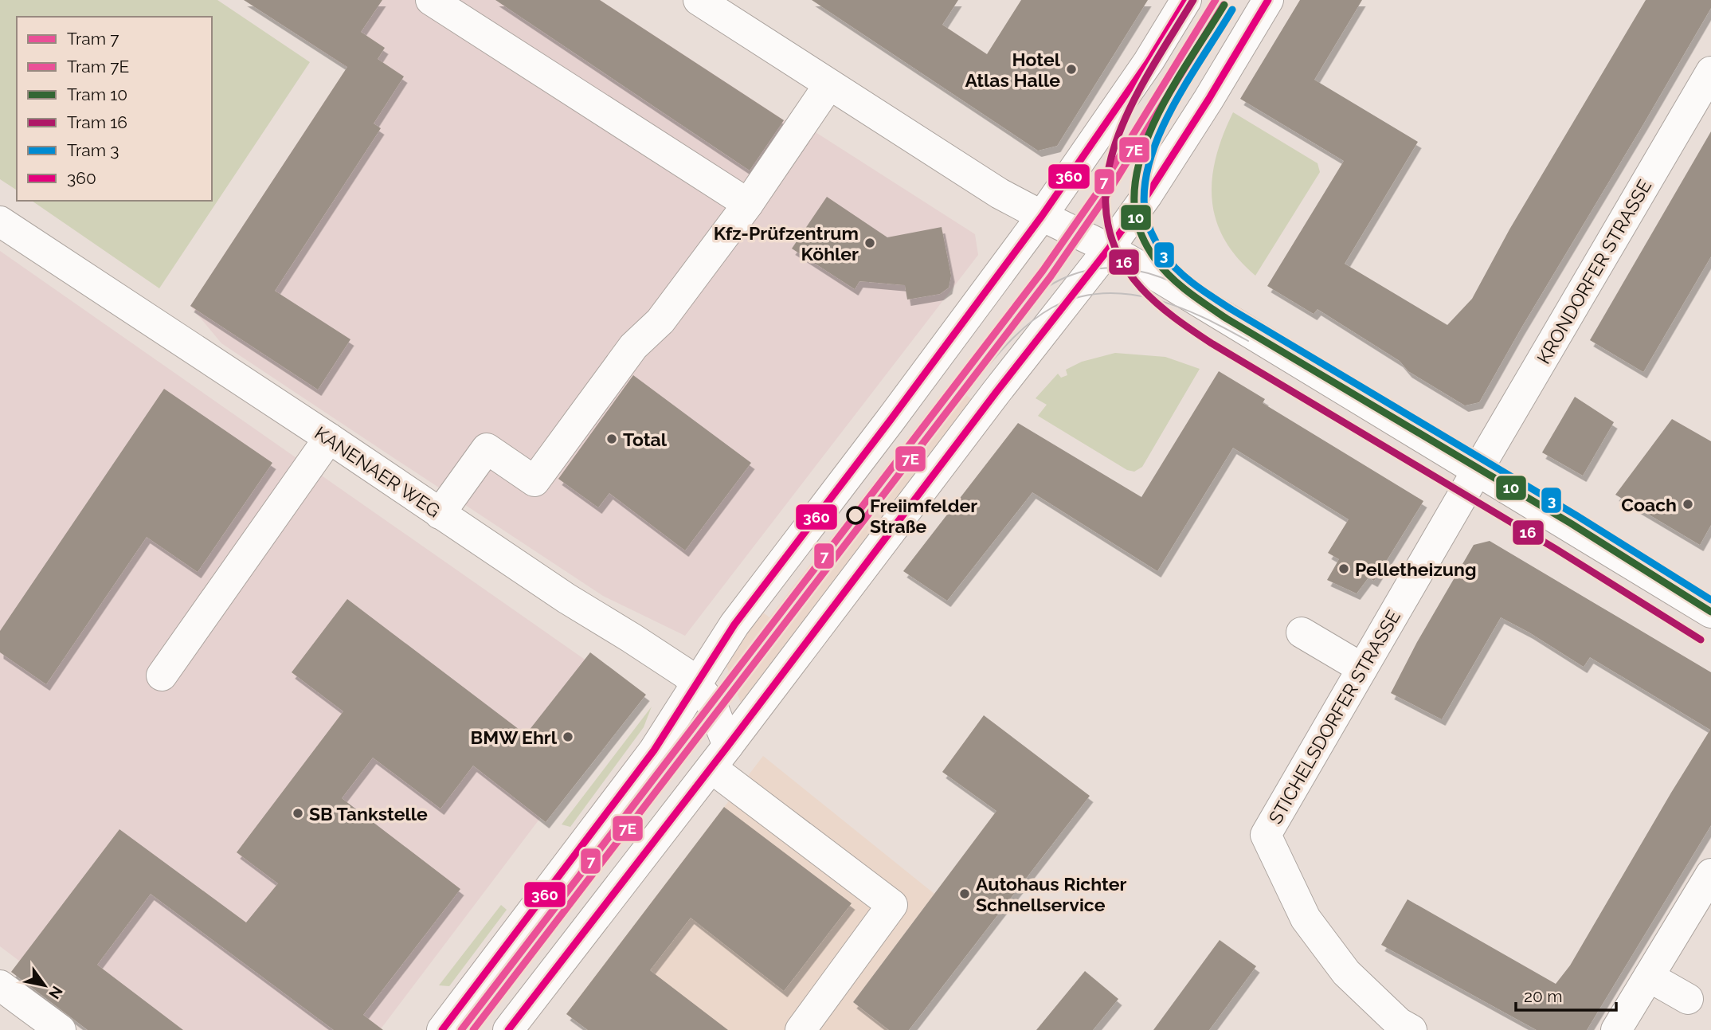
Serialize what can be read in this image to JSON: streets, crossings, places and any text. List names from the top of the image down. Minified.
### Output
{"streets":{"street":["KRONDORFER STRASSE","KANENAER WEG","STICHELSDORFER STRASSE"]},"crossings":[["KRONDORFER STRASSE","STICHELSDORFER STRASSE"]],"places":["Hotel Atlas Halle","Kfz-Prüfzentrum Köhler","Total","Coach","Freiimfelder Straße","Pelletheizung","BMW Ehrl","SB Tankstelle","Autohaus Richter Schnellservice"],"lines":["tram line 7","tram line 16","transit line 360","tram line 7E","tram line 10","tram line 3"],"legend":["Tram 7","Tram 7E","Tram 10","Tram 16","Tram 3","360"],"scale_bar":"20 m","north":"bottom right"}
